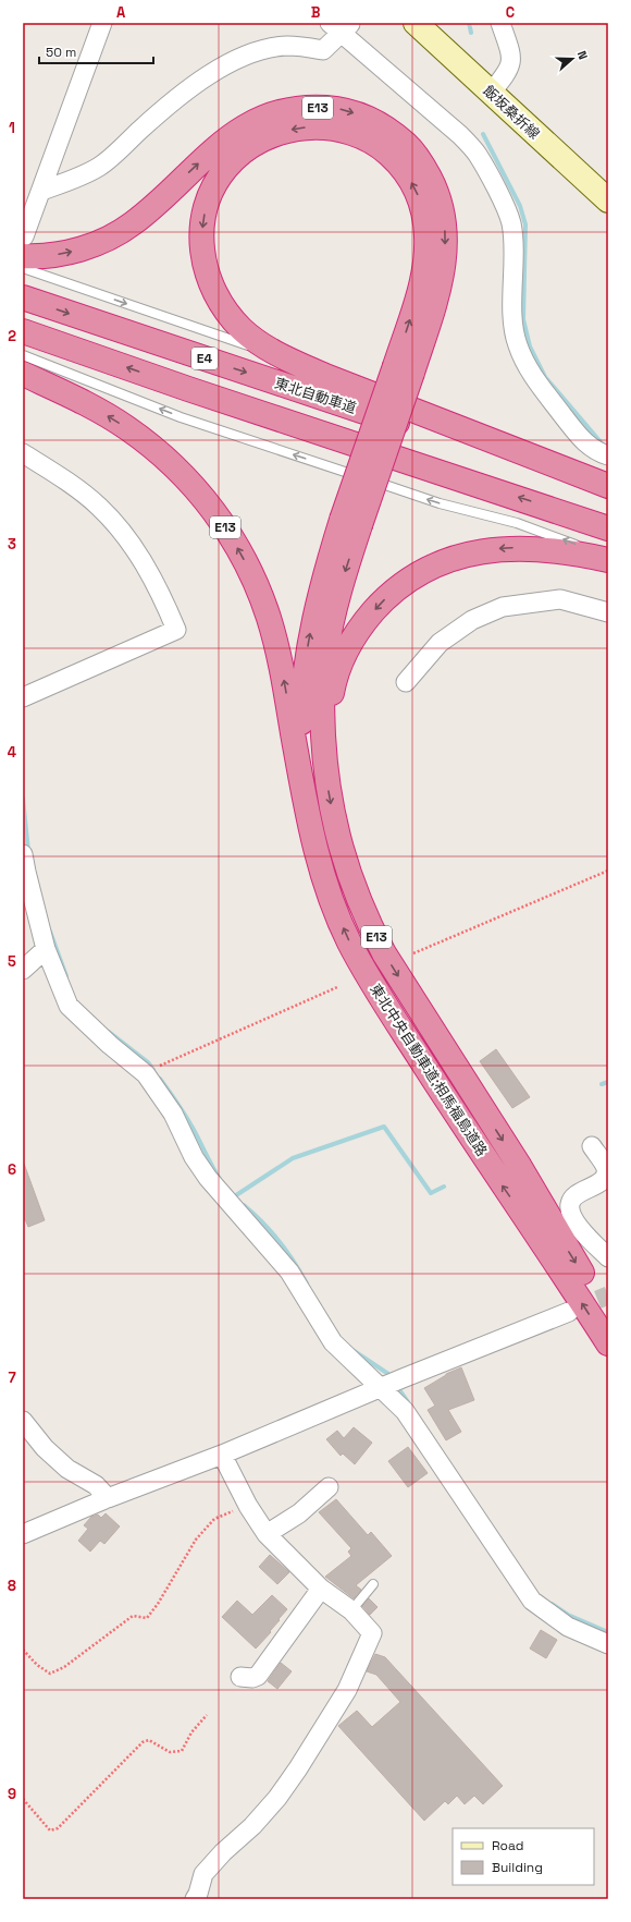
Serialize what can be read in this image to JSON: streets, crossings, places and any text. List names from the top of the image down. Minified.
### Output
{"streets":{"highway":["E13","E4","東北自動車道","東北中央自動車道;相馬福島道路"],"main road":["飯坂桑折線"]},"crossings":[["E13","東北中央自動車道;相馬福島道路"]],"legend":["Road","Building"],"scale_bar":"50 m","north":"right","grid":{"columns":["A","B","C"],"rows":["1","2","3","4","5","6","7","8","9"]}}
